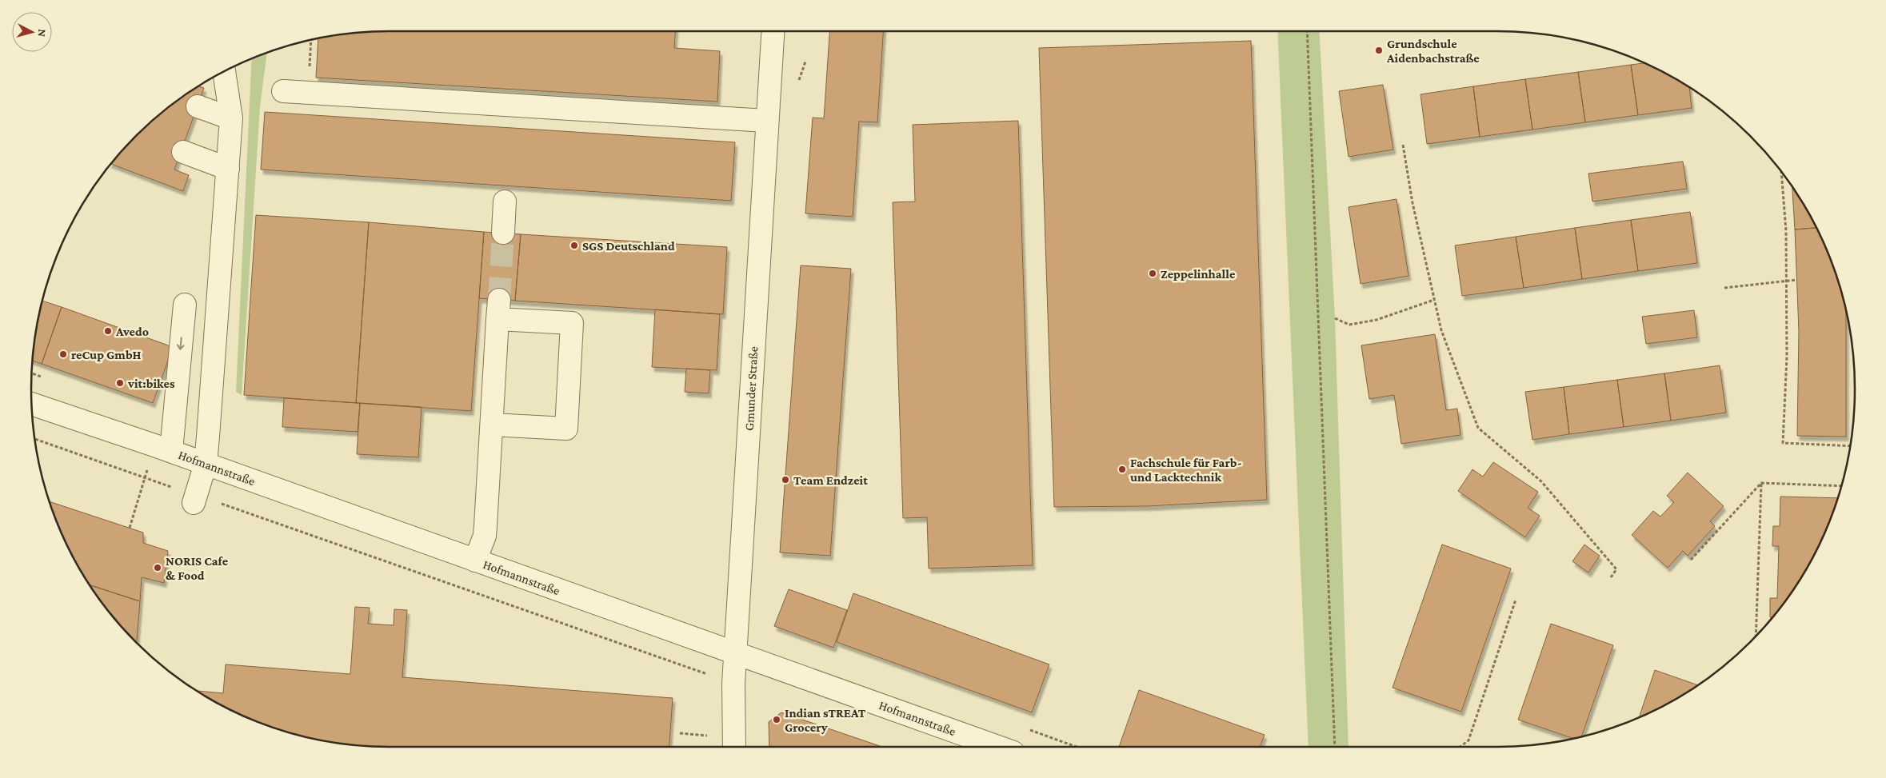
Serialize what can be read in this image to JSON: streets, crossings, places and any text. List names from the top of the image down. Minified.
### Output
{"streets":{"street":["Gmunder Straße","Hofmannstraße"]},"crossings":[["Gmunder Straße","Hofmannstraße"]],"places":["Grundschule Aidenbachstraße","SGS Deutschland","Zeppelinhalle","Avedo","reCup GmbH","vit:bikes","Fachschule für Farb- und Lacktechnik","Team Endzeit","NORIS Cafe & Food","Indian sTREAT Grocery"],"north":"right"}
